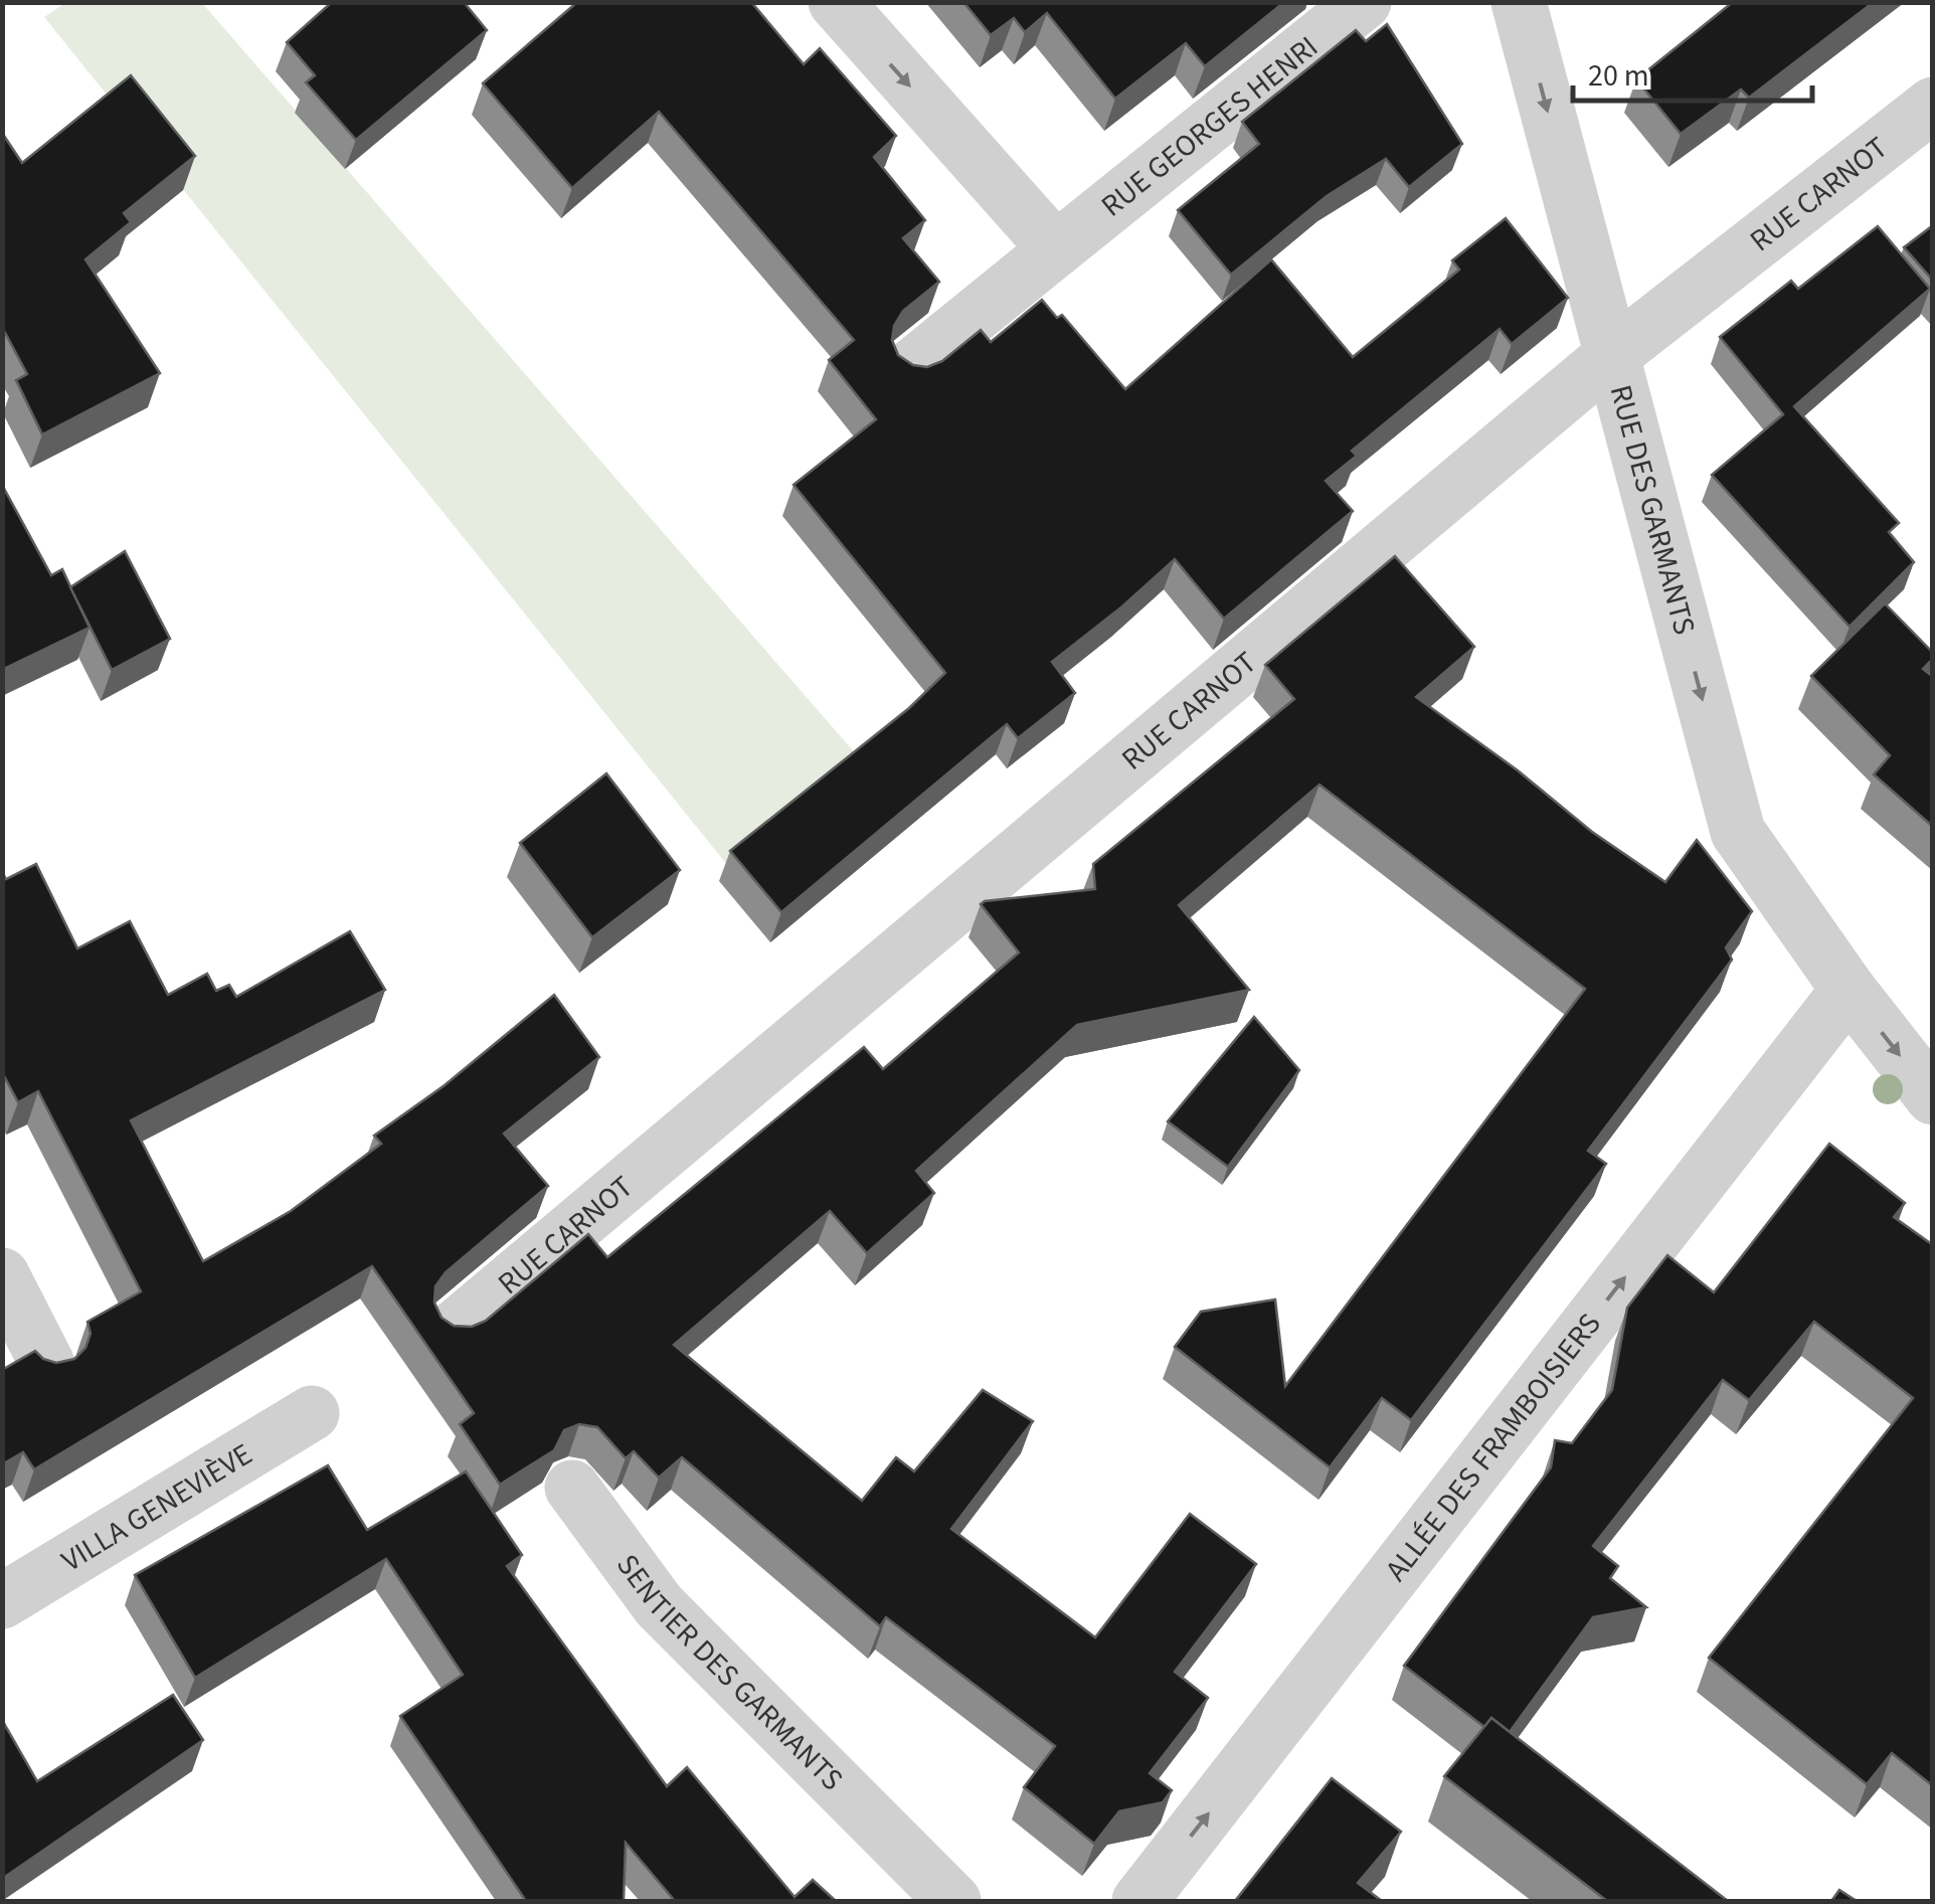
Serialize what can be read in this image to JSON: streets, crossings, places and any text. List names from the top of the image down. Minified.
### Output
{"streets":{"street":["RUE GEORGES HENRI","RUE CARNOT","RUE DES GARMANTS","ALLÉE DES FRAMBOISIERS","VILLA GENEVIÈVE","SENTIER DES GARMANTS"]},"crossings":[["RUE CARNOT","RUE DES GARMANTS"],["RUE DES GARMANTS","ALLÉE DES FRAMBOISIERS"]],"one_way":["RUE DES GARMANTS","ALLÉE DES FRAMBOISIERS"],"scale_bar":"20 m"}
